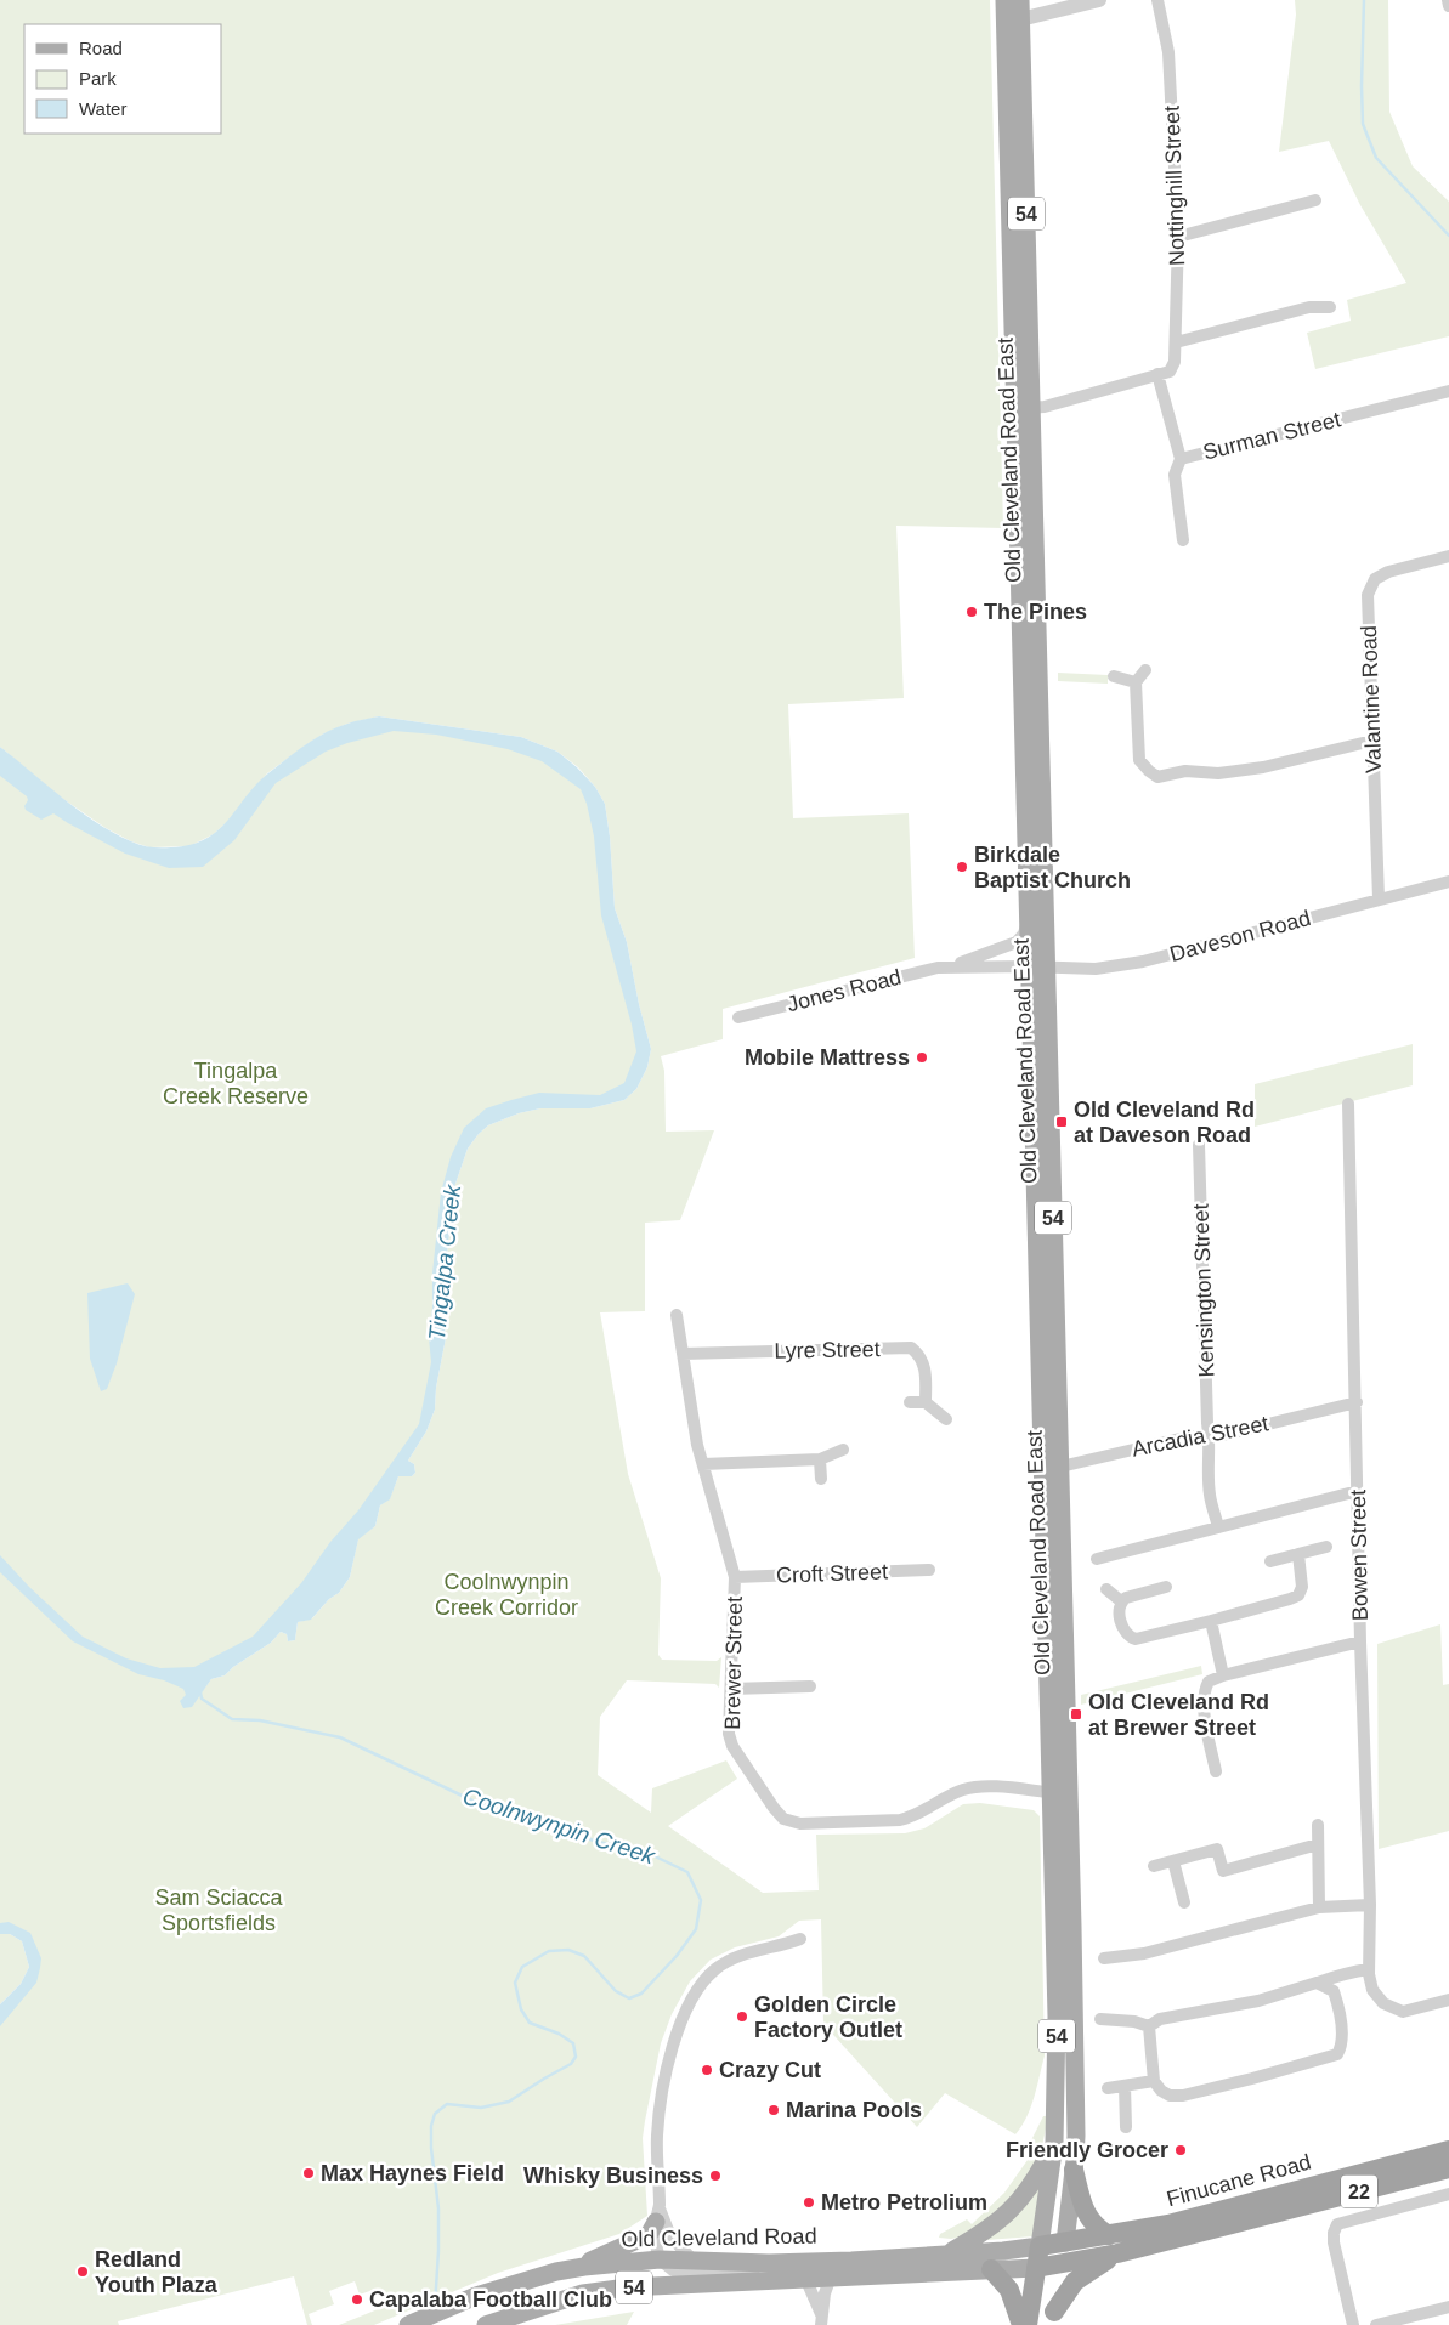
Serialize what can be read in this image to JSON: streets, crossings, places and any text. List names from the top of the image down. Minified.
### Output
{"streets":{"highway":["54","Old Cleveland Road East","Finucane Road","22","Old Cleveland Road"],"street":["Nottinghill Street","Surman Street","Valantine Road","Daveson Road","Jones Road","Kensington Street","Lyre Street","Arcadia Street","Bowen Street","Croft Street","Brewer Street"]},"crossings":[["Nottinghill Street","Surman Street"],["54","Old Cleveland Road East"],["54","Old Cleveland Road"],["Old Cleveland Road East","Daveson Road"],["Old Cleveland Road East","Jones Road"],["Old Cleveland Road East","Arcadia Street"],["Old Cleveland Road East","Brewer Street"],["Old Cleveland Road East","Finucane Road"],["Old Cleveland Road East","Old Cleveland Road"],["Valantine Road","Daveson Road"],["Daveson Road","Jones Road"],["Kensington Street","Arcadia Street"],["Lyre Street","Brewer Street"],["Arcadia Street","Bowen Street"],["Croft Street","Brewer Street"],["Finucane Road","Old Cleveland Road"]],"water":["Tingalpa Creek","Coolnwynpin Creek"],"parks":["Tingalpa Creek Reserve","Coolnwynpin Creek Corridor","Sam Sciacca Sportsfields"],"places":{"other":["The Pines","Birkdale Baptist Church","Mobile Mattress","Golden Circle Factory Outlet","Crazy Cut","Marina Pools","Friendly Grocer","Max Haynes Field","Whisky Business","Metro Petrolium","Redland Youth Plaza","Capalaba Football Club"],"transit":["Old Cleveland Rd at Daveson Road","Old Cleveland Rd at Brewer Street"]},"legend":["Road","Park","Water"]}
